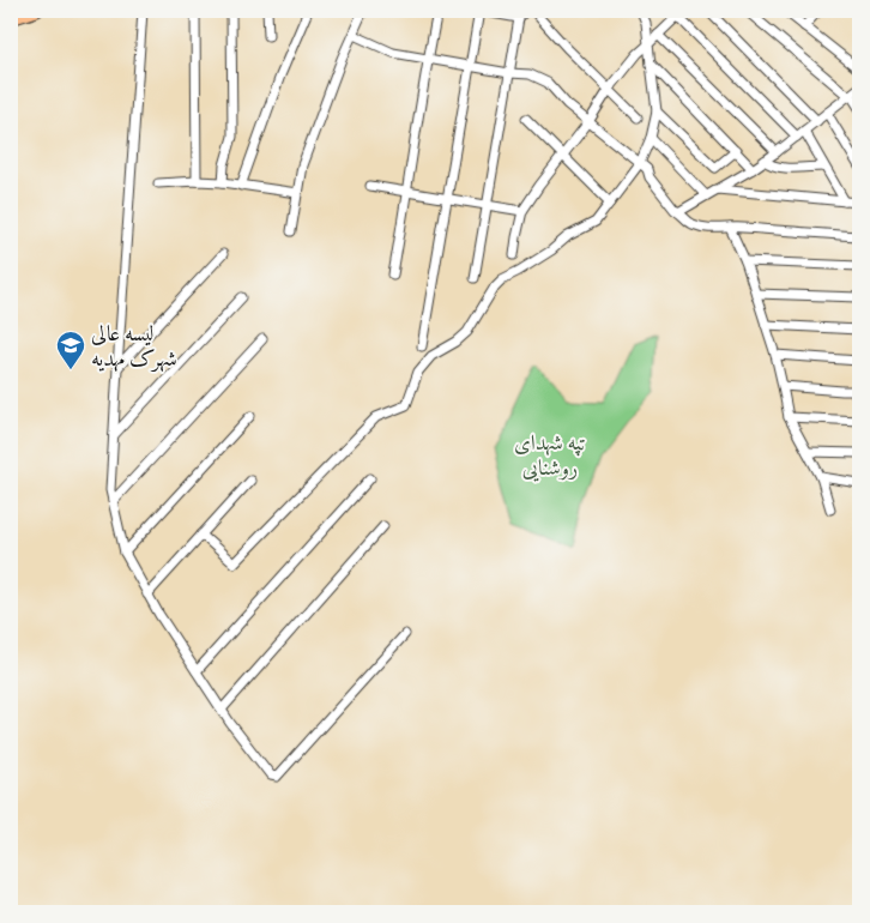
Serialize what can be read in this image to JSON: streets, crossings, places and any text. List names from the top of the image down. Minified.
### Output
{"parks":["تپه شهدای روشنایی"],"places":{"school or university":["لیسه عالی شهرک مهدیه"]}}
